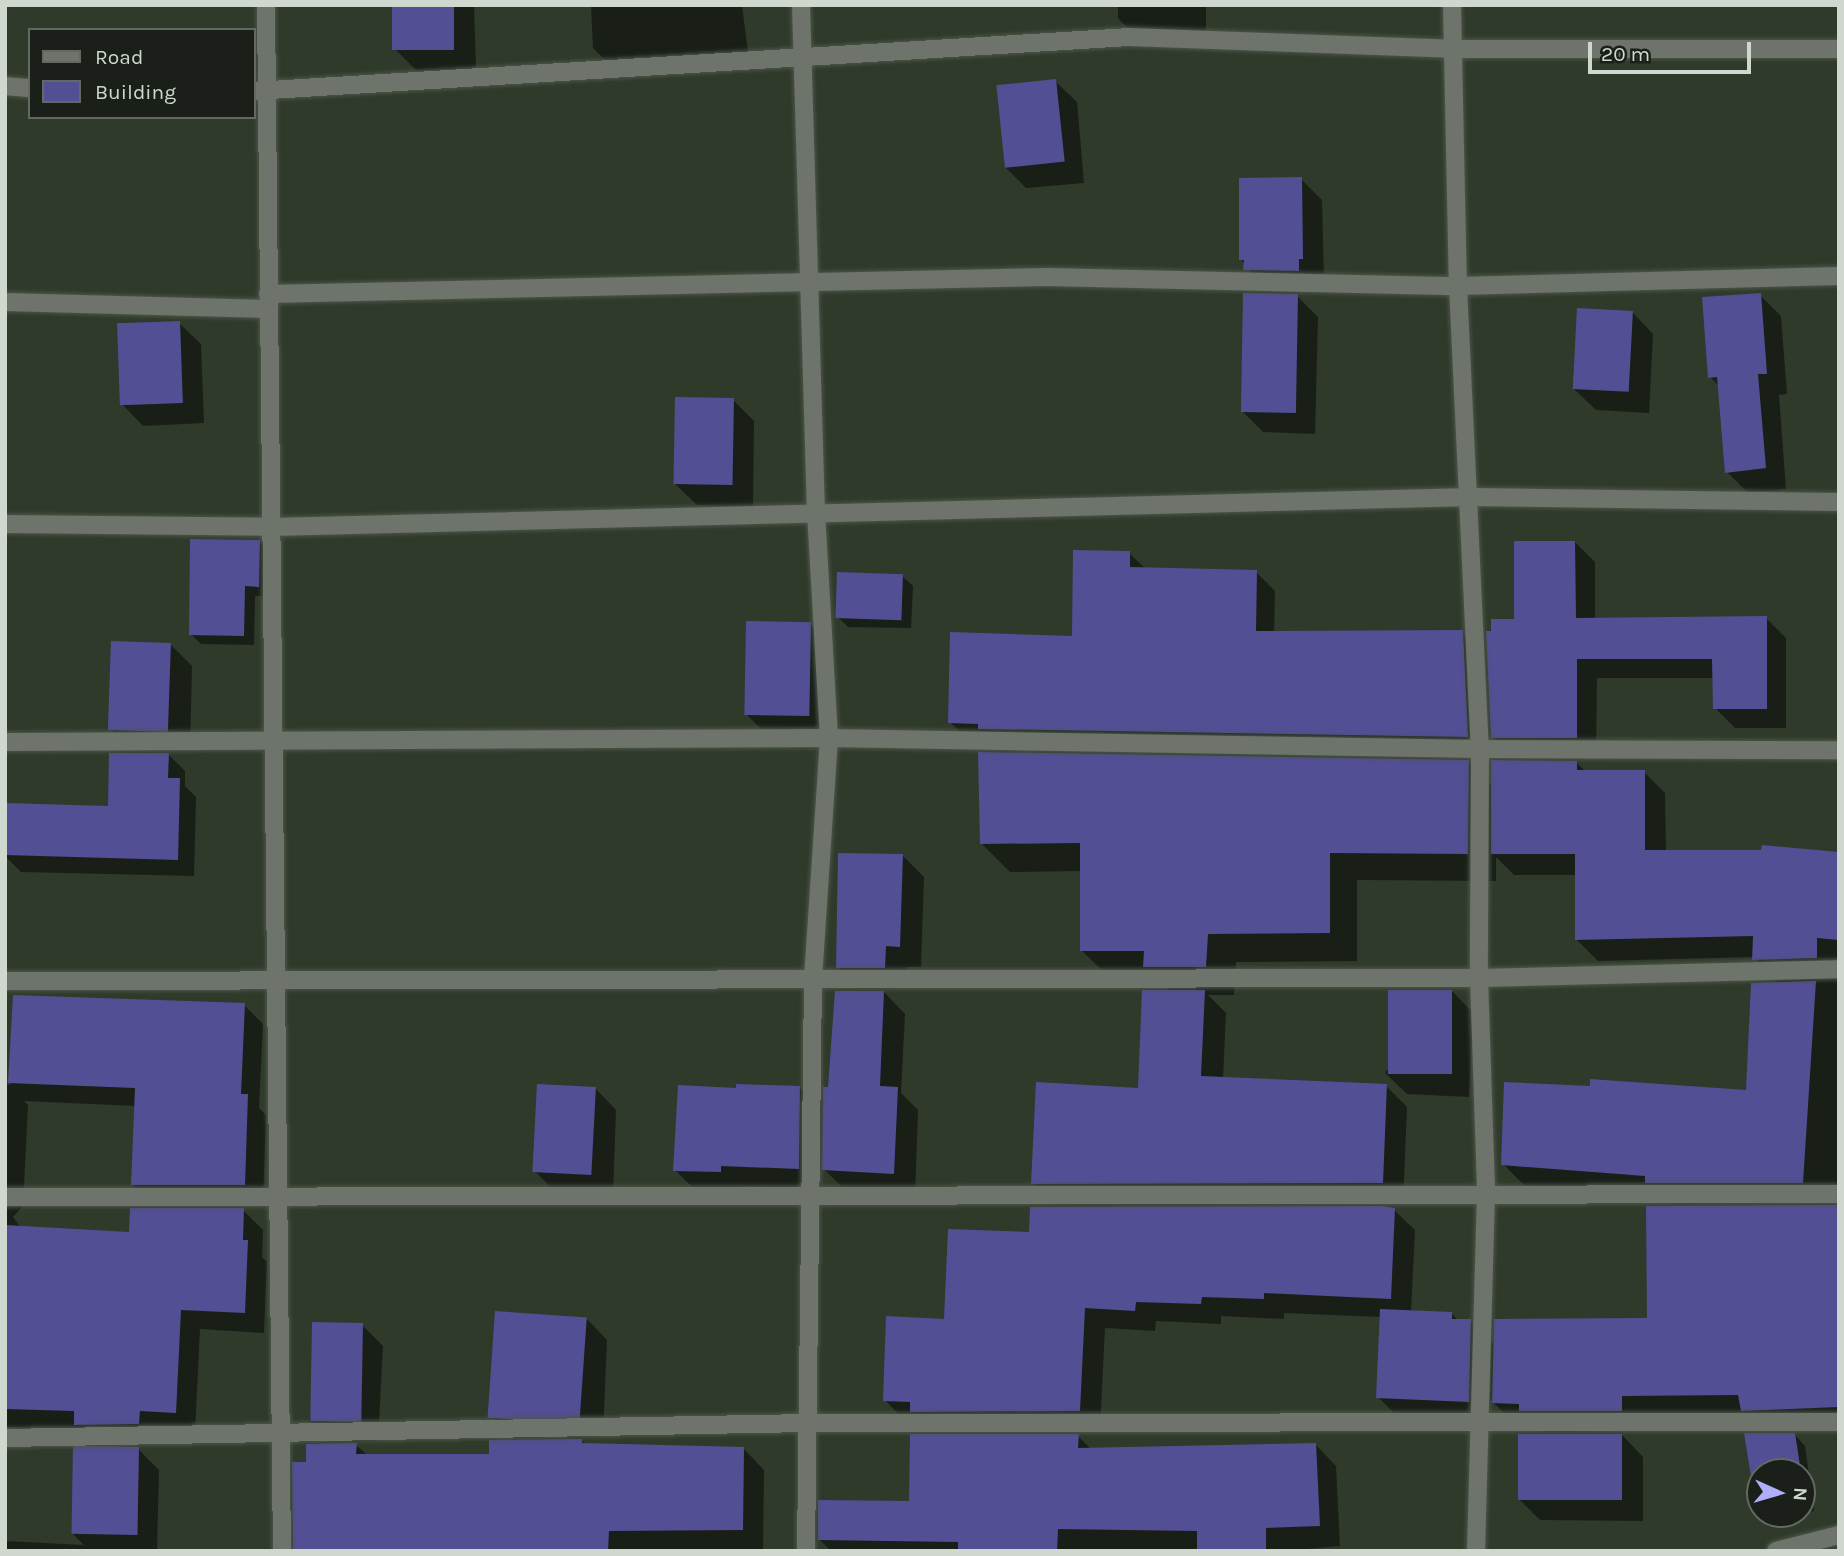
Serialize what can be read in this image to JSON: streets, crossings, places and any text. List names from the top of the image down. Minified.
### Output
{"legend":["Road","Building"],"scale_bar":"20 m","north":"right"}
